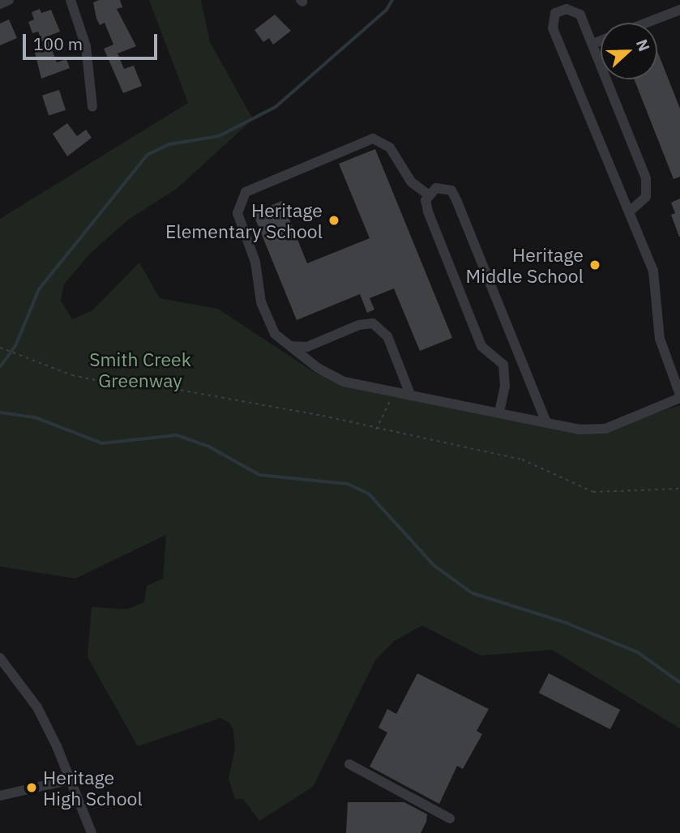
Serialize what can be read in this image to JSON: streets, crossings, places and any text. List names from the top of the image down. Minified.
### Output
{"parks":["Smith Creek Greenway"],"places":["Heritage Elementary School","Heritage Middle School","Heritage High School"],"scale_bar":"100 m","north":"right"}
